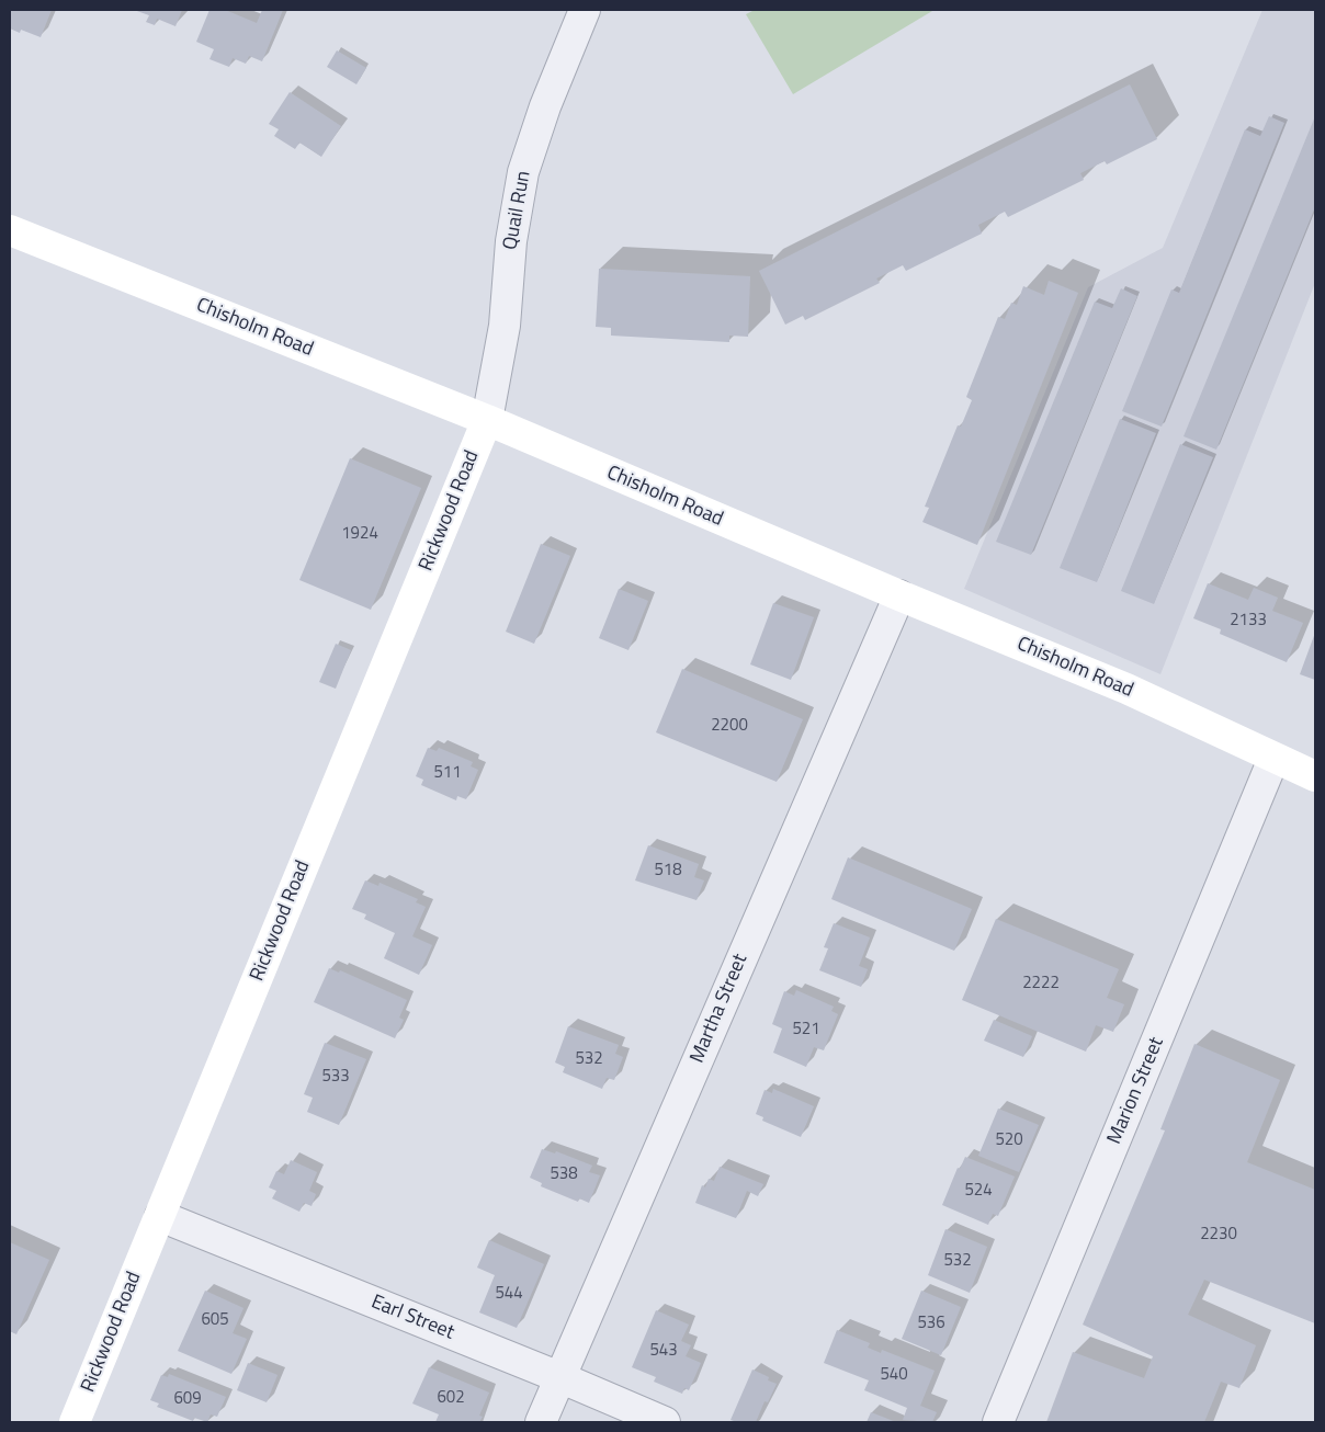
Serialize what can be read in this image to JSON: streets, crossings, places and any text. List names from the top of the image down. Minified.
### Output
{"streets":{"main road":["Chisholm Road","Rickwood Road"],"street":["Quail Run","Martha Street","Marion Street","Earl Street"]},"crossings":[["Quail Run","Chisholm Road"],["Quail Run","Rickwood Road"],["Chisholm Road","Rickwood Road"],["Chisholm Road","Martha Street"],["Chisholm Road","Marion Street"],["Rickwood Road","Earl Street"],["Martha Street","Earl Street"]],"house_numbers":["1924","2133","2200","511","518","2222","521","532","533","520","538","524","2230","532","544","605","536","543","540","602","609"]}
